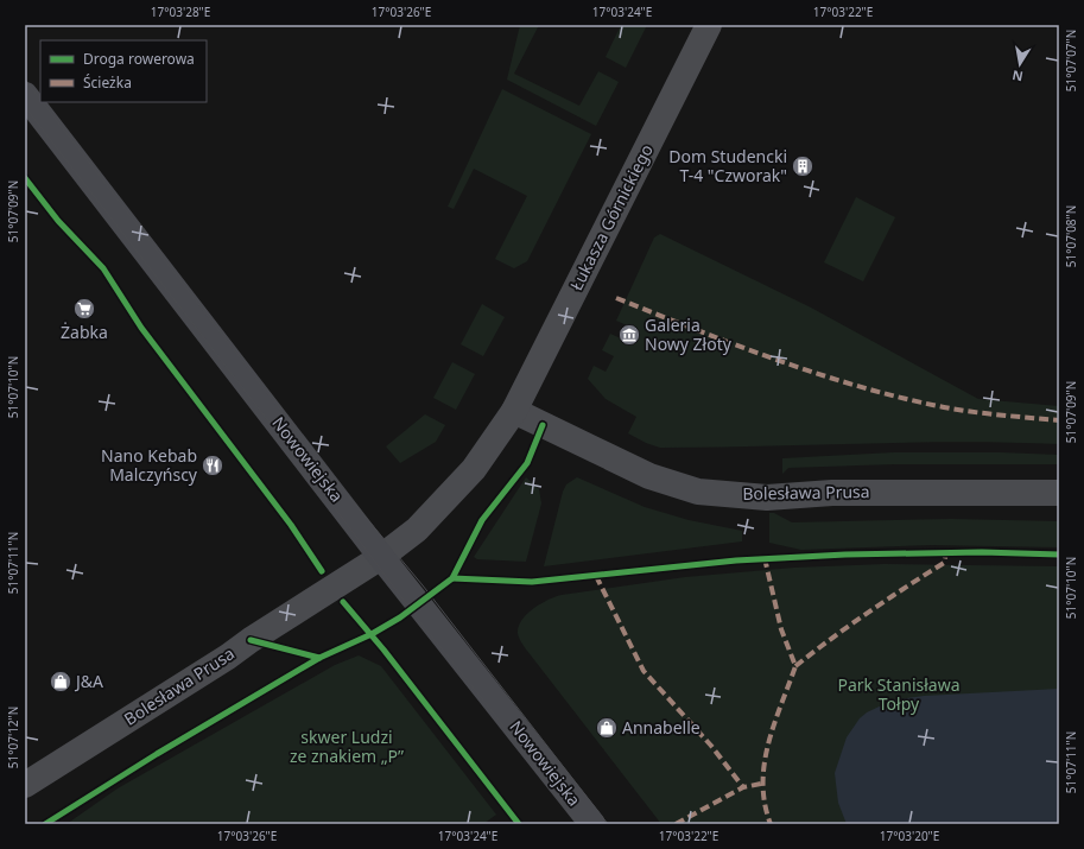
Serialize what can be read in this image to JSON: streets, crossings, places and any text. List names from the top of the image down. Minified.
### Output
{"streets":{"street":["Łukasza Górnickiego","Nowowiejska","Bolesława Prusa"]},"crossings":[["Łukasza Górnickiego","Nowowiejska"],["Łukasza Górnickiego","Bolesława Prusa"],["Nowowiejska","Bolesława Prusa"]],"parks":["Park Stanisława Tołpy","skwer Ludzi ze znakiem „P”"],"places":{"building":["Dom Studencki T-4 \"Czworak\""],"supermarket":["Żabka"],"museum":["Galeria Nowy Złoty"],"restaurant":["Nano Kebab Malczyńscy"],"shop":["J&A","Annabelle"]},"legend":["Droga rowerowa","Ścieżka"],"north":"bottom","coordinates":["17°03'28\"E","17°03'26\"E","17°03'24\"E","17°03'22\"E","51°07'07\"N","51°07'09\"N","51°07'08\"N","51°07'10\"N","51°07'11\"N","51°07'12\"N","17°03'20\"E"]}
